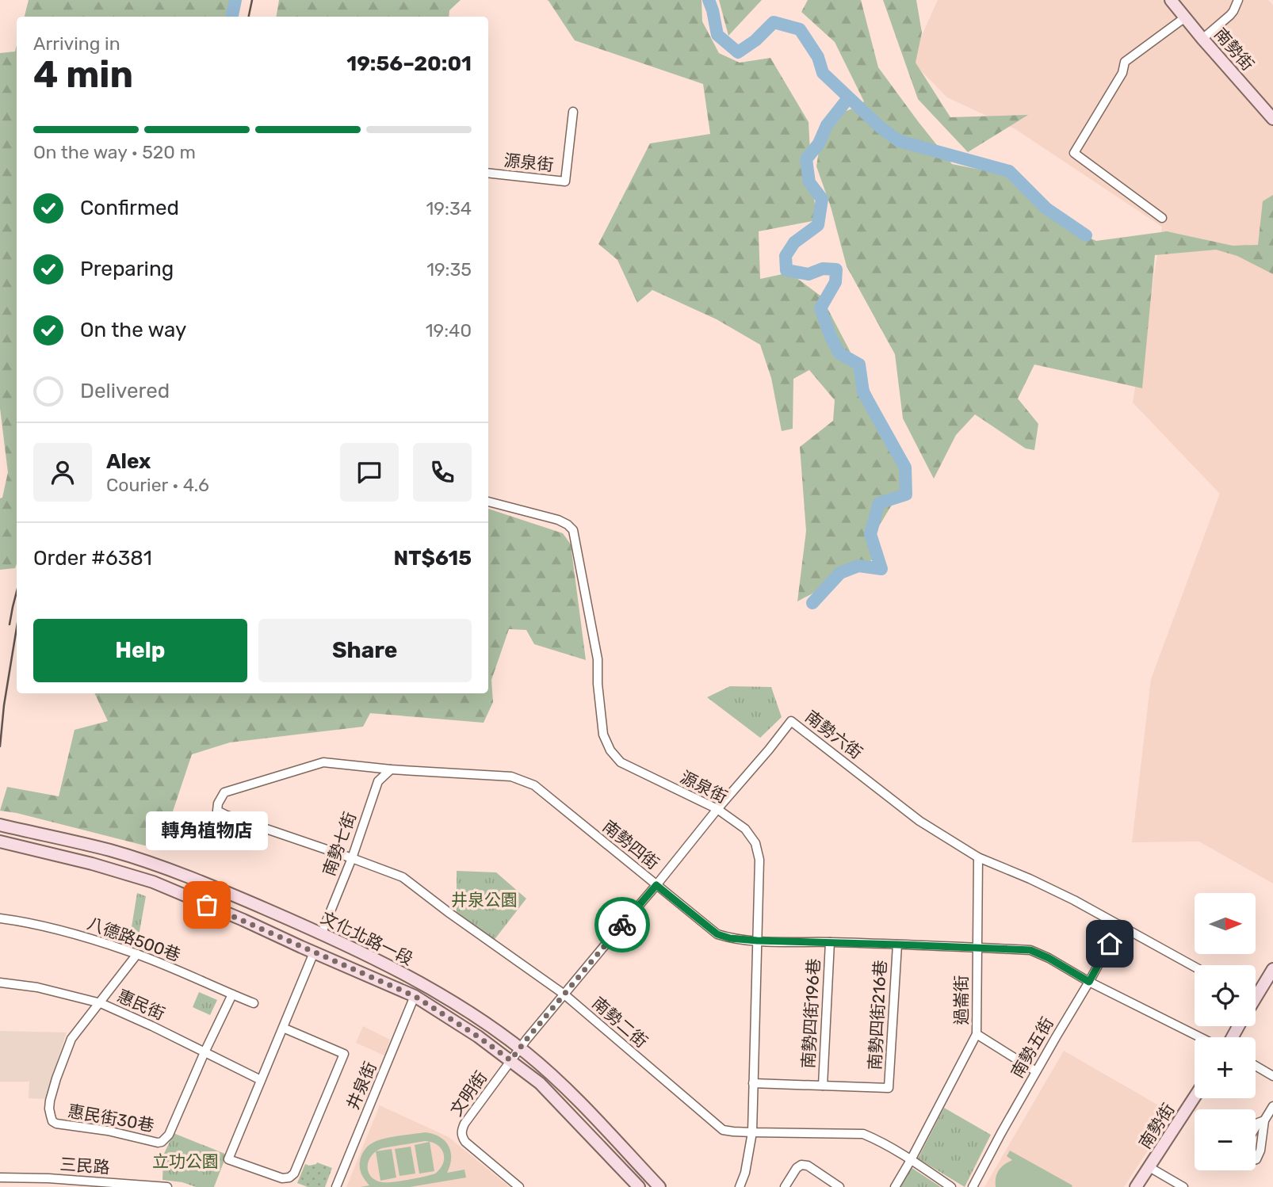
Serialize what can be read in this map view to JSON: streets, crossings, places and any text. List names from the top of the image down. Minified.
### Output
{"streets":{"street":["南勢街","源泉街","南勢六街","南勢七街","南勢四街","文化北路一段","八德路500巷","過崙街","惠民街","南勢四街196巷","南勢四街216巷","南勢二街","南勢五街","井泉街","文明街","惠民街30巷","三民路"]},"crossings":[["源泉街","南勢六街"],["源泉街","南勢四街"],["源泉街","南勢二街"],["南勢六街","南勢四街"],["南勢六街","文化北路一段"],["南勢六街","過崙街"],["南勢六街","南勢二街"],["南勢六街","南勢五街"],["南勢六街","文明街"],["南勢七街","南勢四街"],["南勢七街","文化北路一段"],["南勢七街","南勢二街"],["南勢四街","過崙街"],["南勢四街","南勢四街196巷"],["南勢四街","南勢四街216巷"],["南勢四街","南勢二街"],["南勢四街","南勢五街"],["文化北路一段","井泉街"],["文化北路一段","文明街"],["八德路500巷","惠民街30巷"],["過崙街","南勢二街"],["惠民街","惠民街30巷"],["南勢四街196巷","南勢四街216巷"]],"parks":["井泉公園","立功公園"],"places":["轉角植物店"],"north":"right","page":{"heading":["4 min","Arriving in","19:56–20:01"],"panel":["Alex","Courier · 4.6","Order #6381","NT$615"],"bar":"On the way · 520 m","list":[["Confirmed","19:34"],["Preparing","19:35"],["On the way","19:40"],"Delivered"],"buttons":["Help","Share"],"bubble":"轉角植物店","map_buttons":["+","−"]}}
